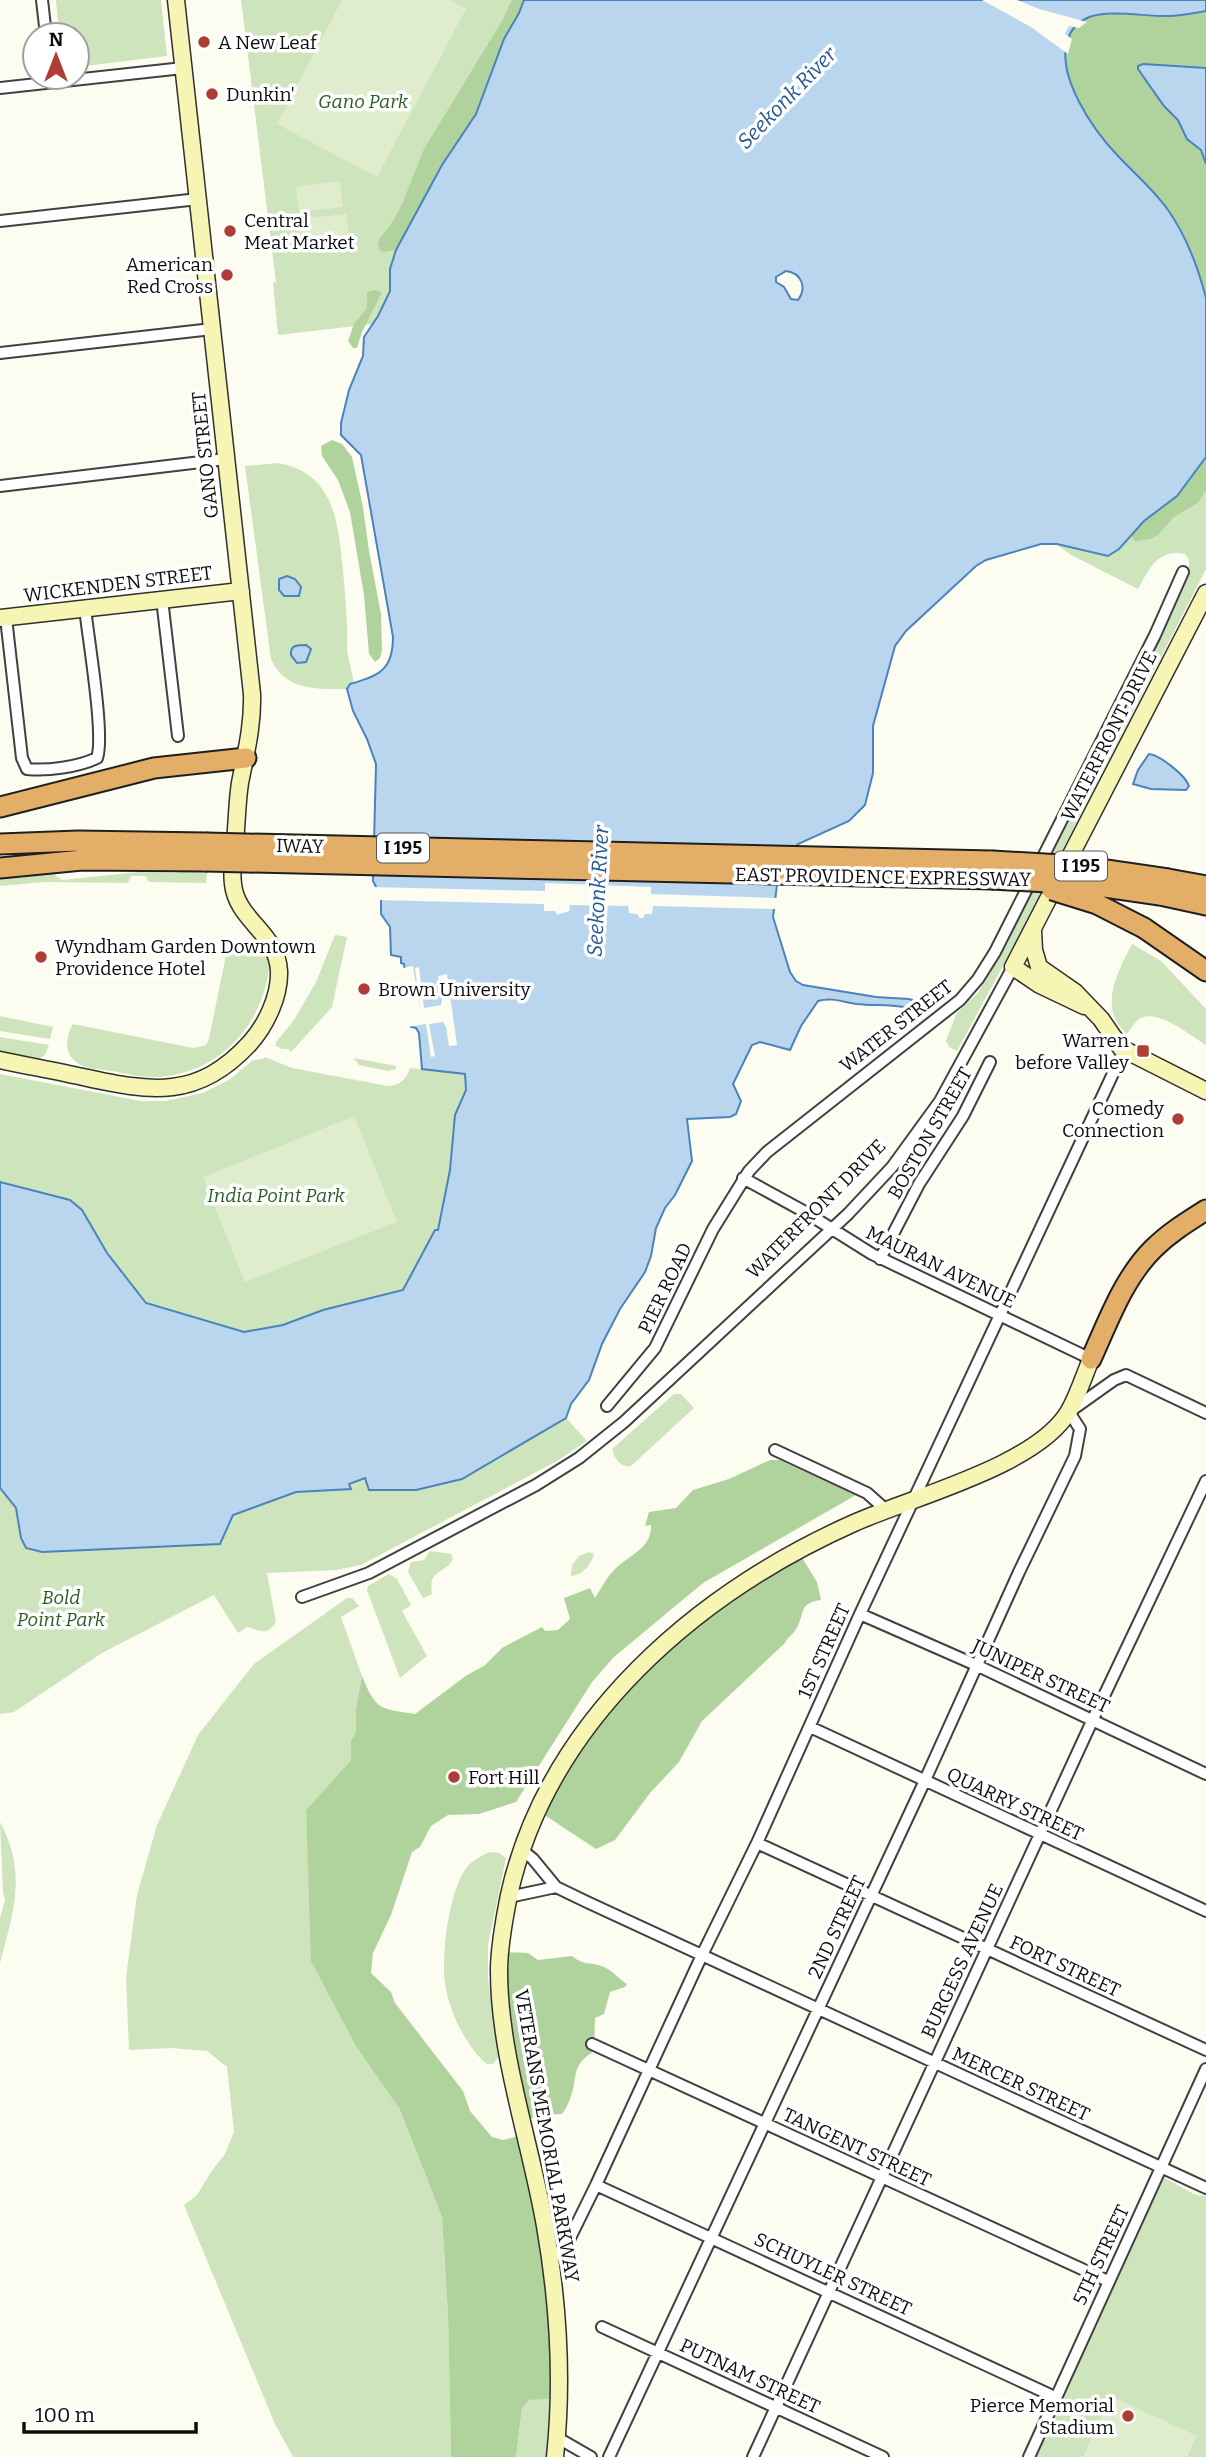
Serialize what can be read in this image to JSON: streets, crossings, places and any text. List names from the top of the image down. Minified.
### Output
{"streets":{"highway":["IWAY","I 195","EAST PROVIDENCE EXPRESSWAY"],"main road":["GANO STREET","WICKENDEN STREET","WATERFRONT DRIVE","VETERANS MEMORIAL PARKWAY"],"street":["WATER STREET","BOSTON STREET","MAURAN AVENUE","PIER ROAD","1ST STREET","JUNIPER STREET","QUARRY STREET","2ND STREET","BURGESS AVENUE","FORT STREET","MERCER STREET","TANGENT STREET","5TH STREET","SCHUYLER STREET","PUTNAM STREET"]},"crossings":[["GANO STREET","WICKENDEN STREET"],["WATERFRONT DRIVE","MAURAN AVENUE"],["IWAY","EAST PROVIDENCE EXPRESSWAY"],["WATER STREET","MAURAN AVENUE"],["WATER STREET","PIER ROAD"],["BOSTON STREET","MAURAN AVENUE"],["MAURAN AVENUE","PIER ROAD"],["MAURAN AVENUE","1ST STREET"],["MAURAN AVENUE","VETERANS MEMORIAL PARKWAY"],["1ST STREET","JUNIPER STREET"],["1ST STREET","QUARRY STREET"],["1ST STREET","FORT STREET"],["1ST STREET","MERCER STREET"],["1ST STREET","VETERANS MEMORIAL PARKWAY"],["1ST STREET","TANGENT STREET"],["1ST STREET","SCHUYLER STREET"],["JUNIPER STREET","2ND STREET"],["JUNIPER STREET","BURGESS AVENUE"],["QUARRY STREET","2ND STREET"],["QUARRY STREET","BURGESS AVENUE"],["2ND STREET","FORT STREET"],["2ND STREET","MERCER STREET"],["2ND STREET","VETERANS MEMORIAL PARKWAY"],["2ND STREET","TANGENT STREET"],["2ND STREET","SCHUYLER STREET"],["2ND STREET","PUTNAM STREET"],["BURGESS AVENUE","FORT STREET"],["BURGESS AVENUE","MERCER STREET"],["BURGESS AVENUE","TANGENT STREET"],["BURGESS AVENUE","SCHUYLER STREET"],["BURGESS AVENUE","PUTNAM STREET"],["MERCER STREET","VETERANS MEMORIAL PARKWAY"],["MERCER STREET","5TH STREET"],["TANGENT STREET","5TH STREET"],["5TH STREET","SCHUYLER STREET"]],"water":["Seekonk River"],"parks":["Gano Park","India Point Park","Bold Point Park"],"places":{"other":["A New Leaf","Dunkin'","Central Meat Market","American Red Cross","Wyndham Garden Downtown Providence Hotel","Brown University","Comedy Connection","Fort Hill","Pierce Memorial Stadium"],"transit":["Warren before Valley"]},"scale_bar":"100 m","north":"top"}
